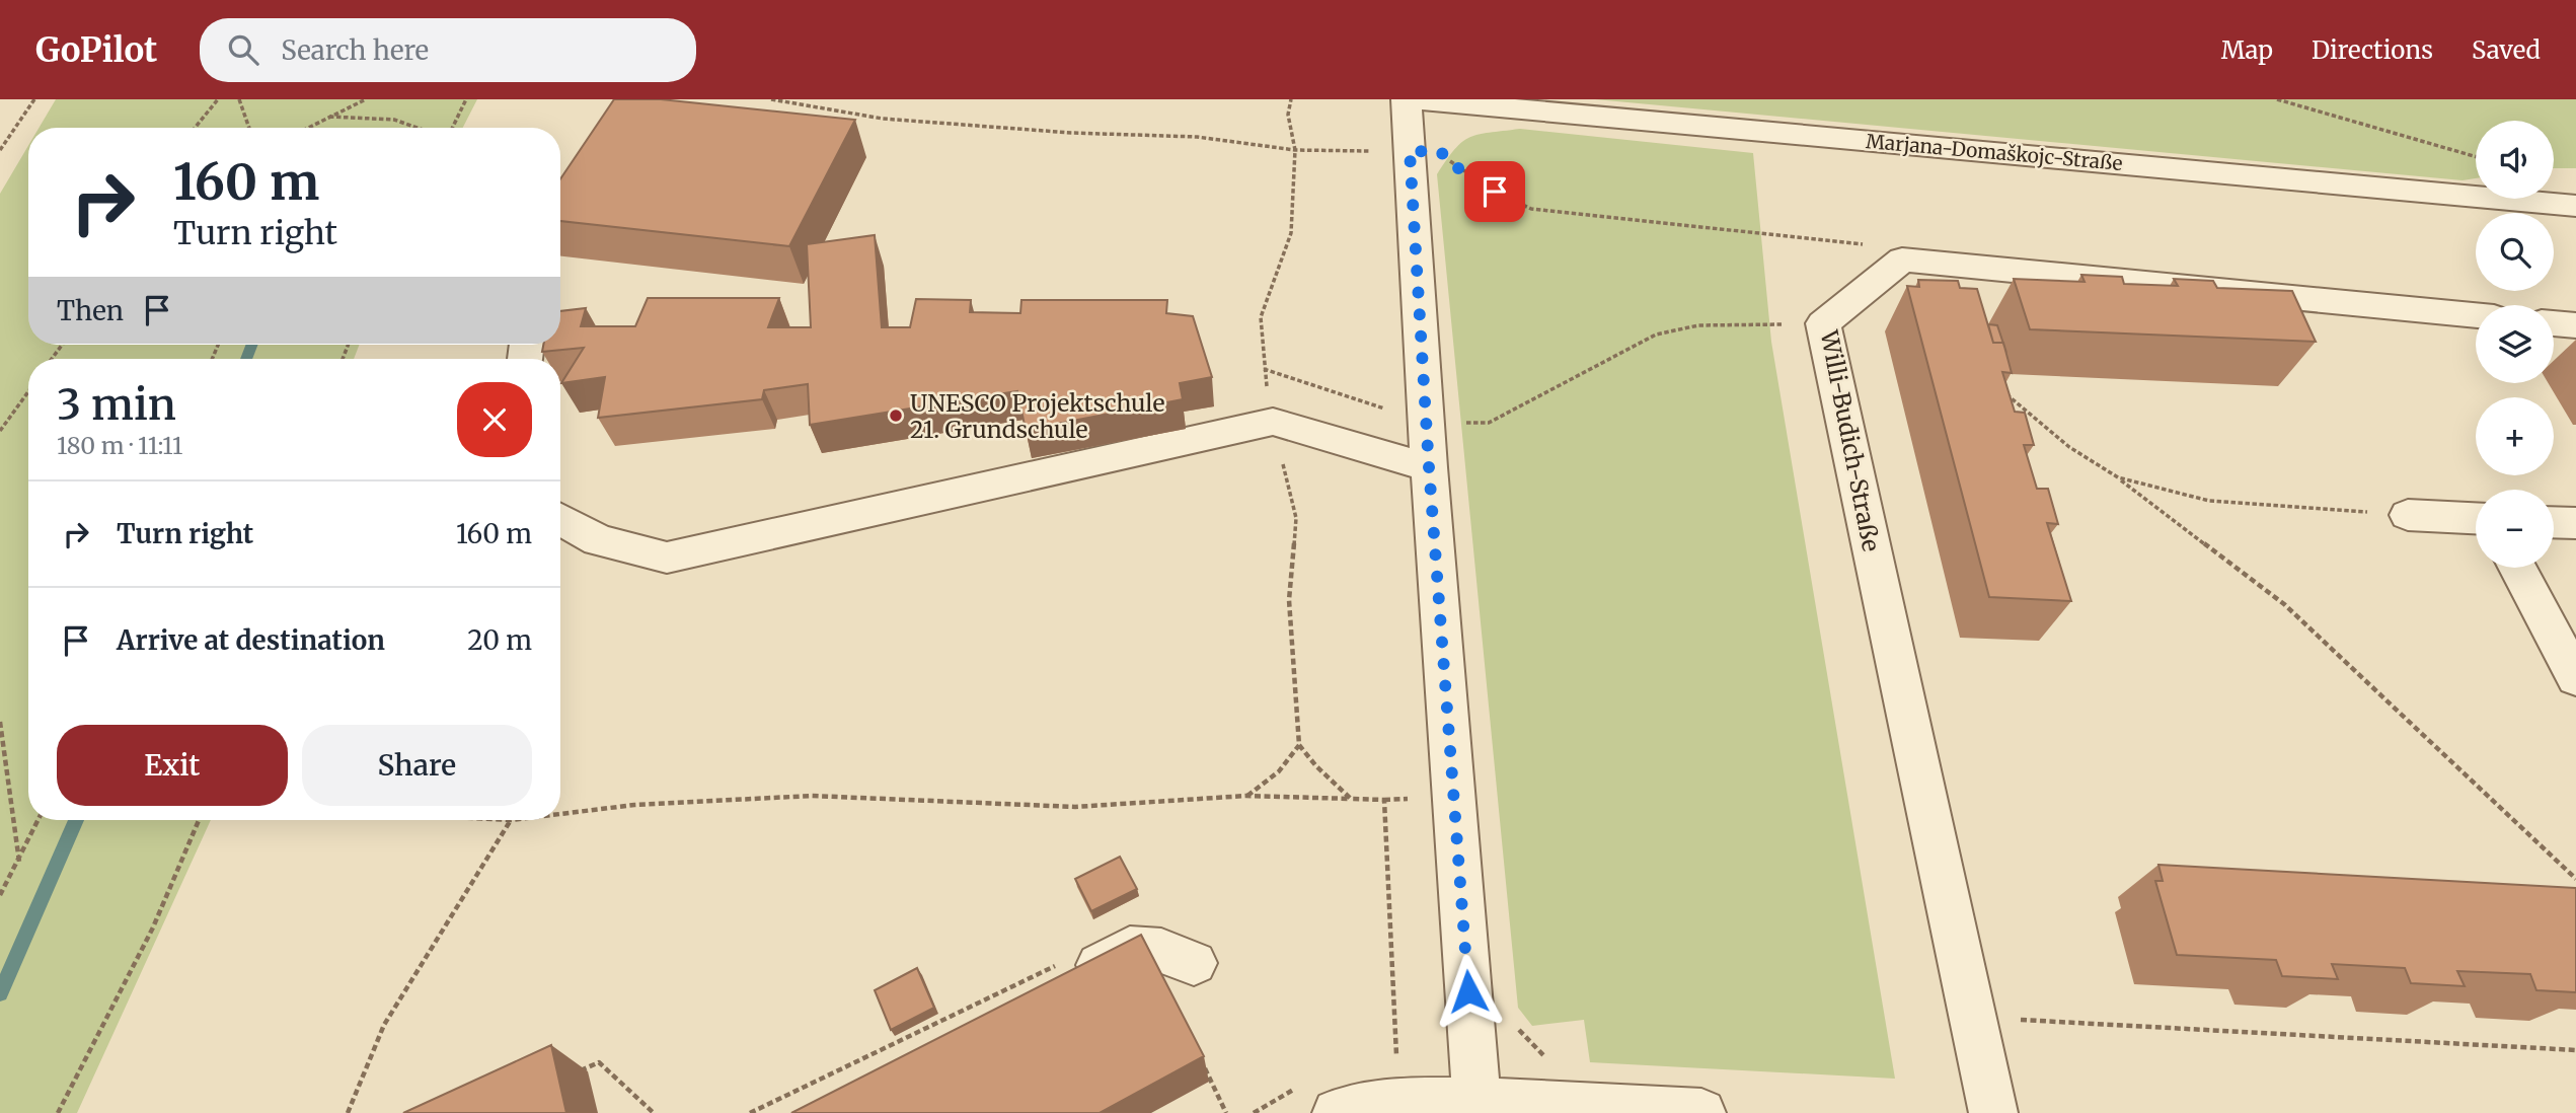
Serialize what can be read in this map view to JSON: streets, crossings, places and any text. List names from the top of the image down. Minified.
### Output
{"streets":{"street":["Marjana-Domaškojc-Straße","Willi-Budich-Straße"]},"places":["UNESCO Projektschule 21. Grundschule"],"page":{"header":"GoPilot","search":"Search here","nav":["Map","Directions","Saved"],"map_buttons":["+","−"],"turn":["160 m","Turn right"],"then":"Then","heading":["3 min","180 m · 11:11"],"list":[{"name":"Turn right","value":"160 m"},{"name":"Arrive at destination","value":"20 m"}],"buttons":["Exit","Share"]}}
